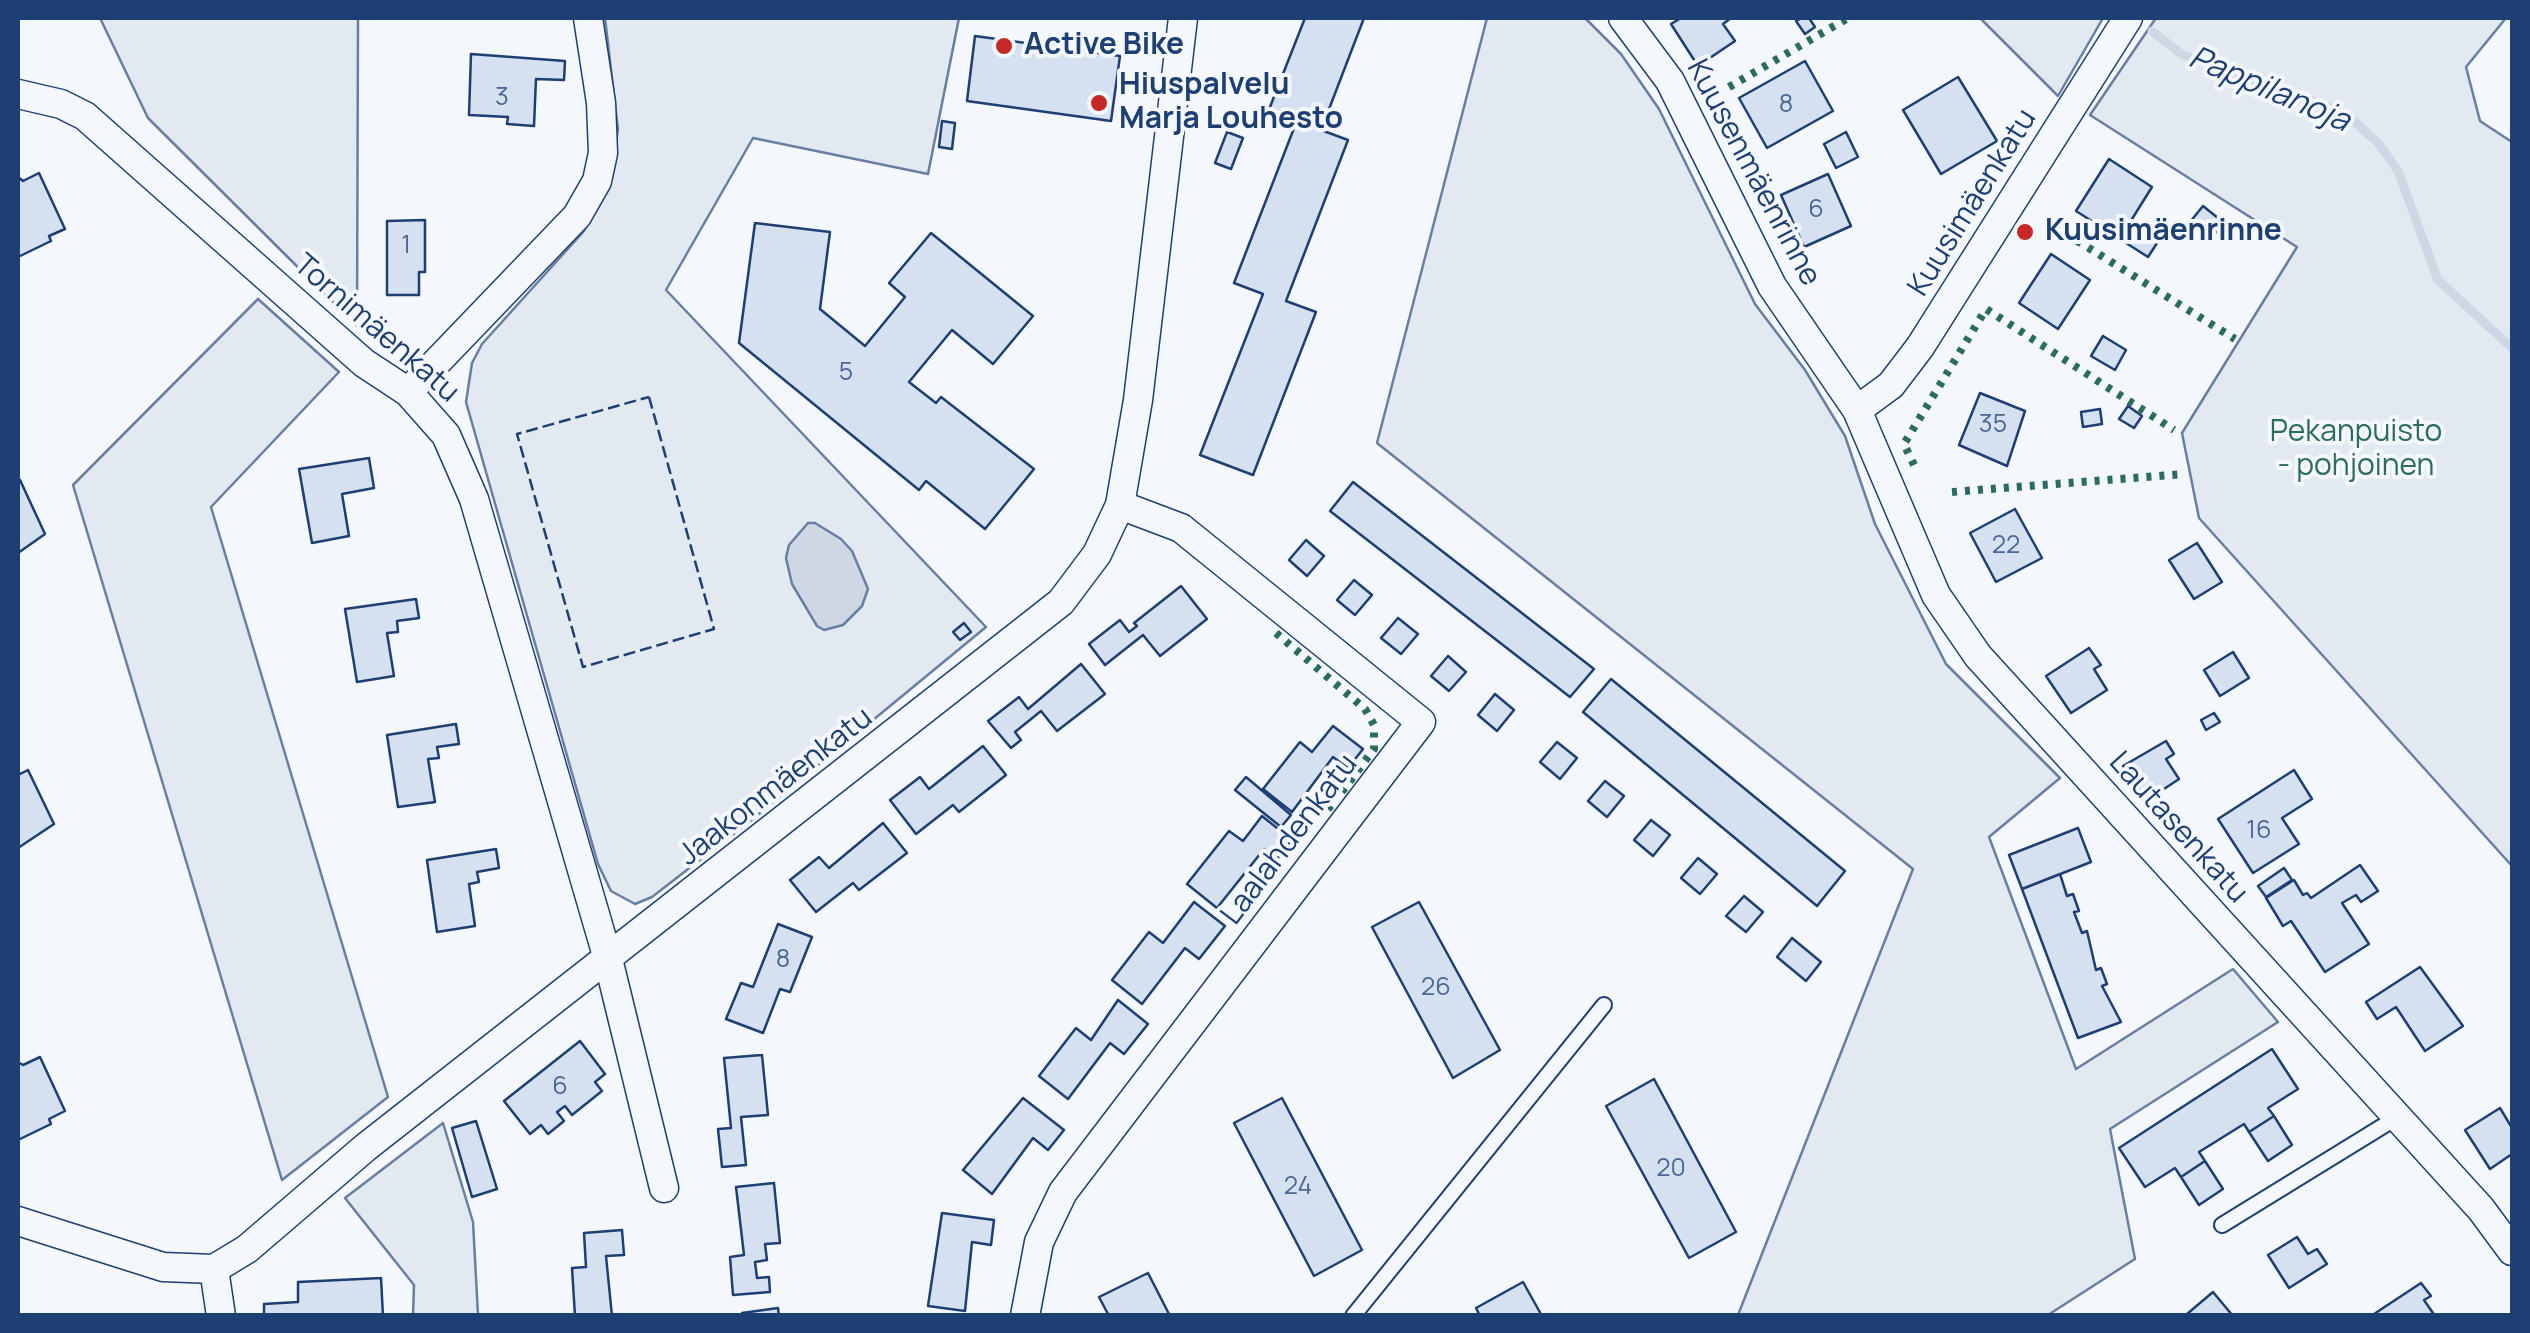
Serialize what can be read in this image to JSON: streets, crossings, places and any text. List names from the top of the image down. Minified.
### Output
{"streets":{"street":["Kuusenmäenrinne","Kuusimäenkatu","Tornimäenkatu","Jaakonmäenkatu","Lautasenkatu","Laalahdenkatu"]},"crossings":[["Kuusenmäenrinne","Kuusimäenkatu"],["Kuusenmäenrinne","Lautasenkatu"],["Kuusimäenkatu","Lautasenkatu"],["Tornimäenkatu","Jaakonmäenkatu"],["Jaakonmäenkatu","Laalahdenkatu"]],"water":["Pappilanoja"],"parks":["Pekanpuisto - pohjoinen"],"places":["Active Bike","Hiuspalvelu Marja Louhesto","Kuusimäenrinne"],"house_numbers":["3","8","6","1","5","35","22","16","8","26","6","20","24"]}
